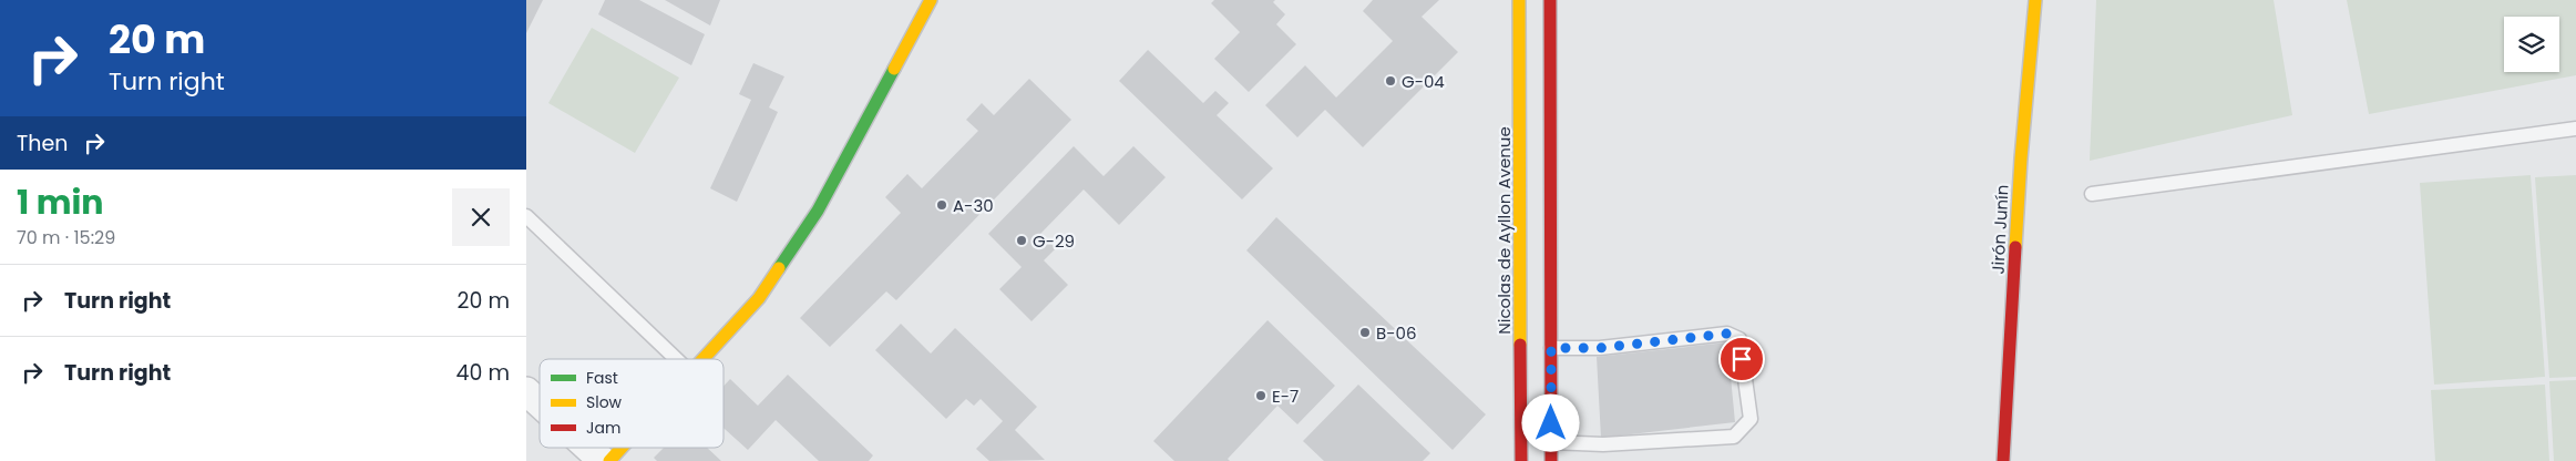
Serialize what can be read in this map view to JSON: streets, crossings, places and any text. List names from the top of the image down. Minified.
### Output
{"streets":{"street":["Jirón Junín","Nicolas de Ayllon Avenue"]},"places":["G-04","A-30","G-29","B-06","E-7"],"legend":["Fast","Slow","Jam"],"page":{"turn":["20 m","Turn right"],"then":"Then","heading":["1 min","70 m · 15:29"],"list":[{"name":"Turn right","value":"20 m"},{"name":"Turn right","value":"40 m"}]}}
